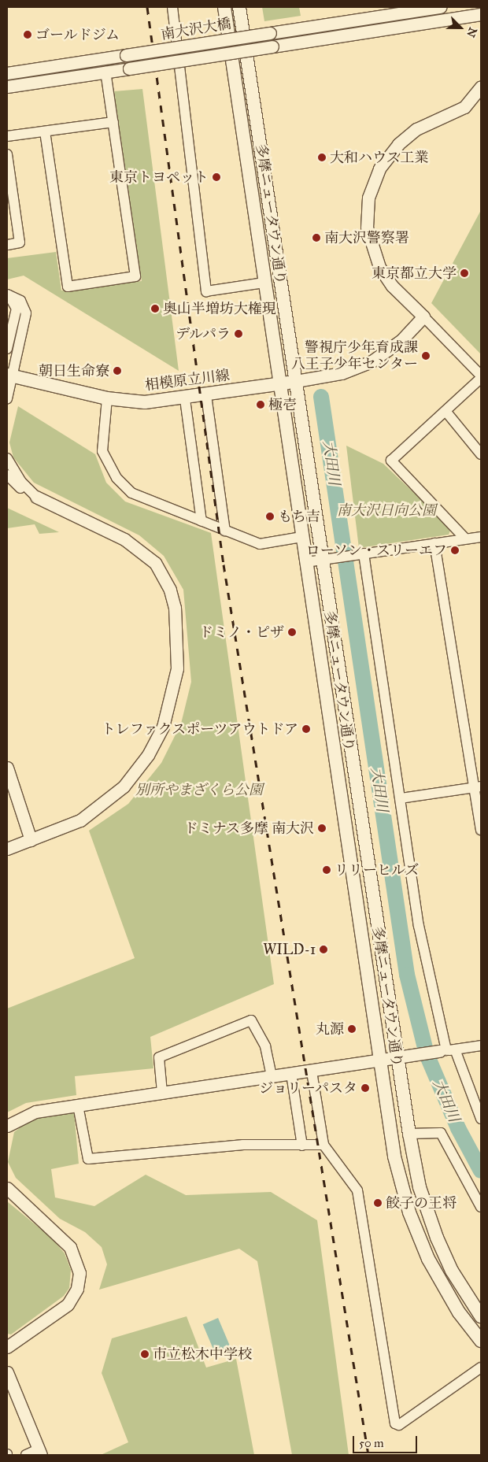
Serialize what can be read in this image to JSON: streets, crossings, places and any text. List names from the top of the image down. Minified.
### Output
{"streets":{"main road":["多摩ニュータウン通り","相模原立川線"],"street":["南大沢大橋"]},"crossings":[["多摩ニュータウン通り","相模原立川線"]],"water":["大田川"],"parks":["南大沢日向公園","別所やまざくら公園"],"places":["ゴールドジム","大和ハウス工業","東京トヨペット","南大沢警察署","東京都立大学","奥山半増坊大権現","デルパラ","警視庁少年育成課 八王子少年センター","朝日生命寮","極壱","もち吉","ローソン・スリーエフ","ドミノ・ピザ","トレファクスポーツアウトドア","ドミナス多摩 南大沢","リリーヒルズ","WILD-1","丸源","ジョリーパスタ","餃子の王将","市立松木中学校"],"scale_bar":"50 m","north":"bottom right"}
